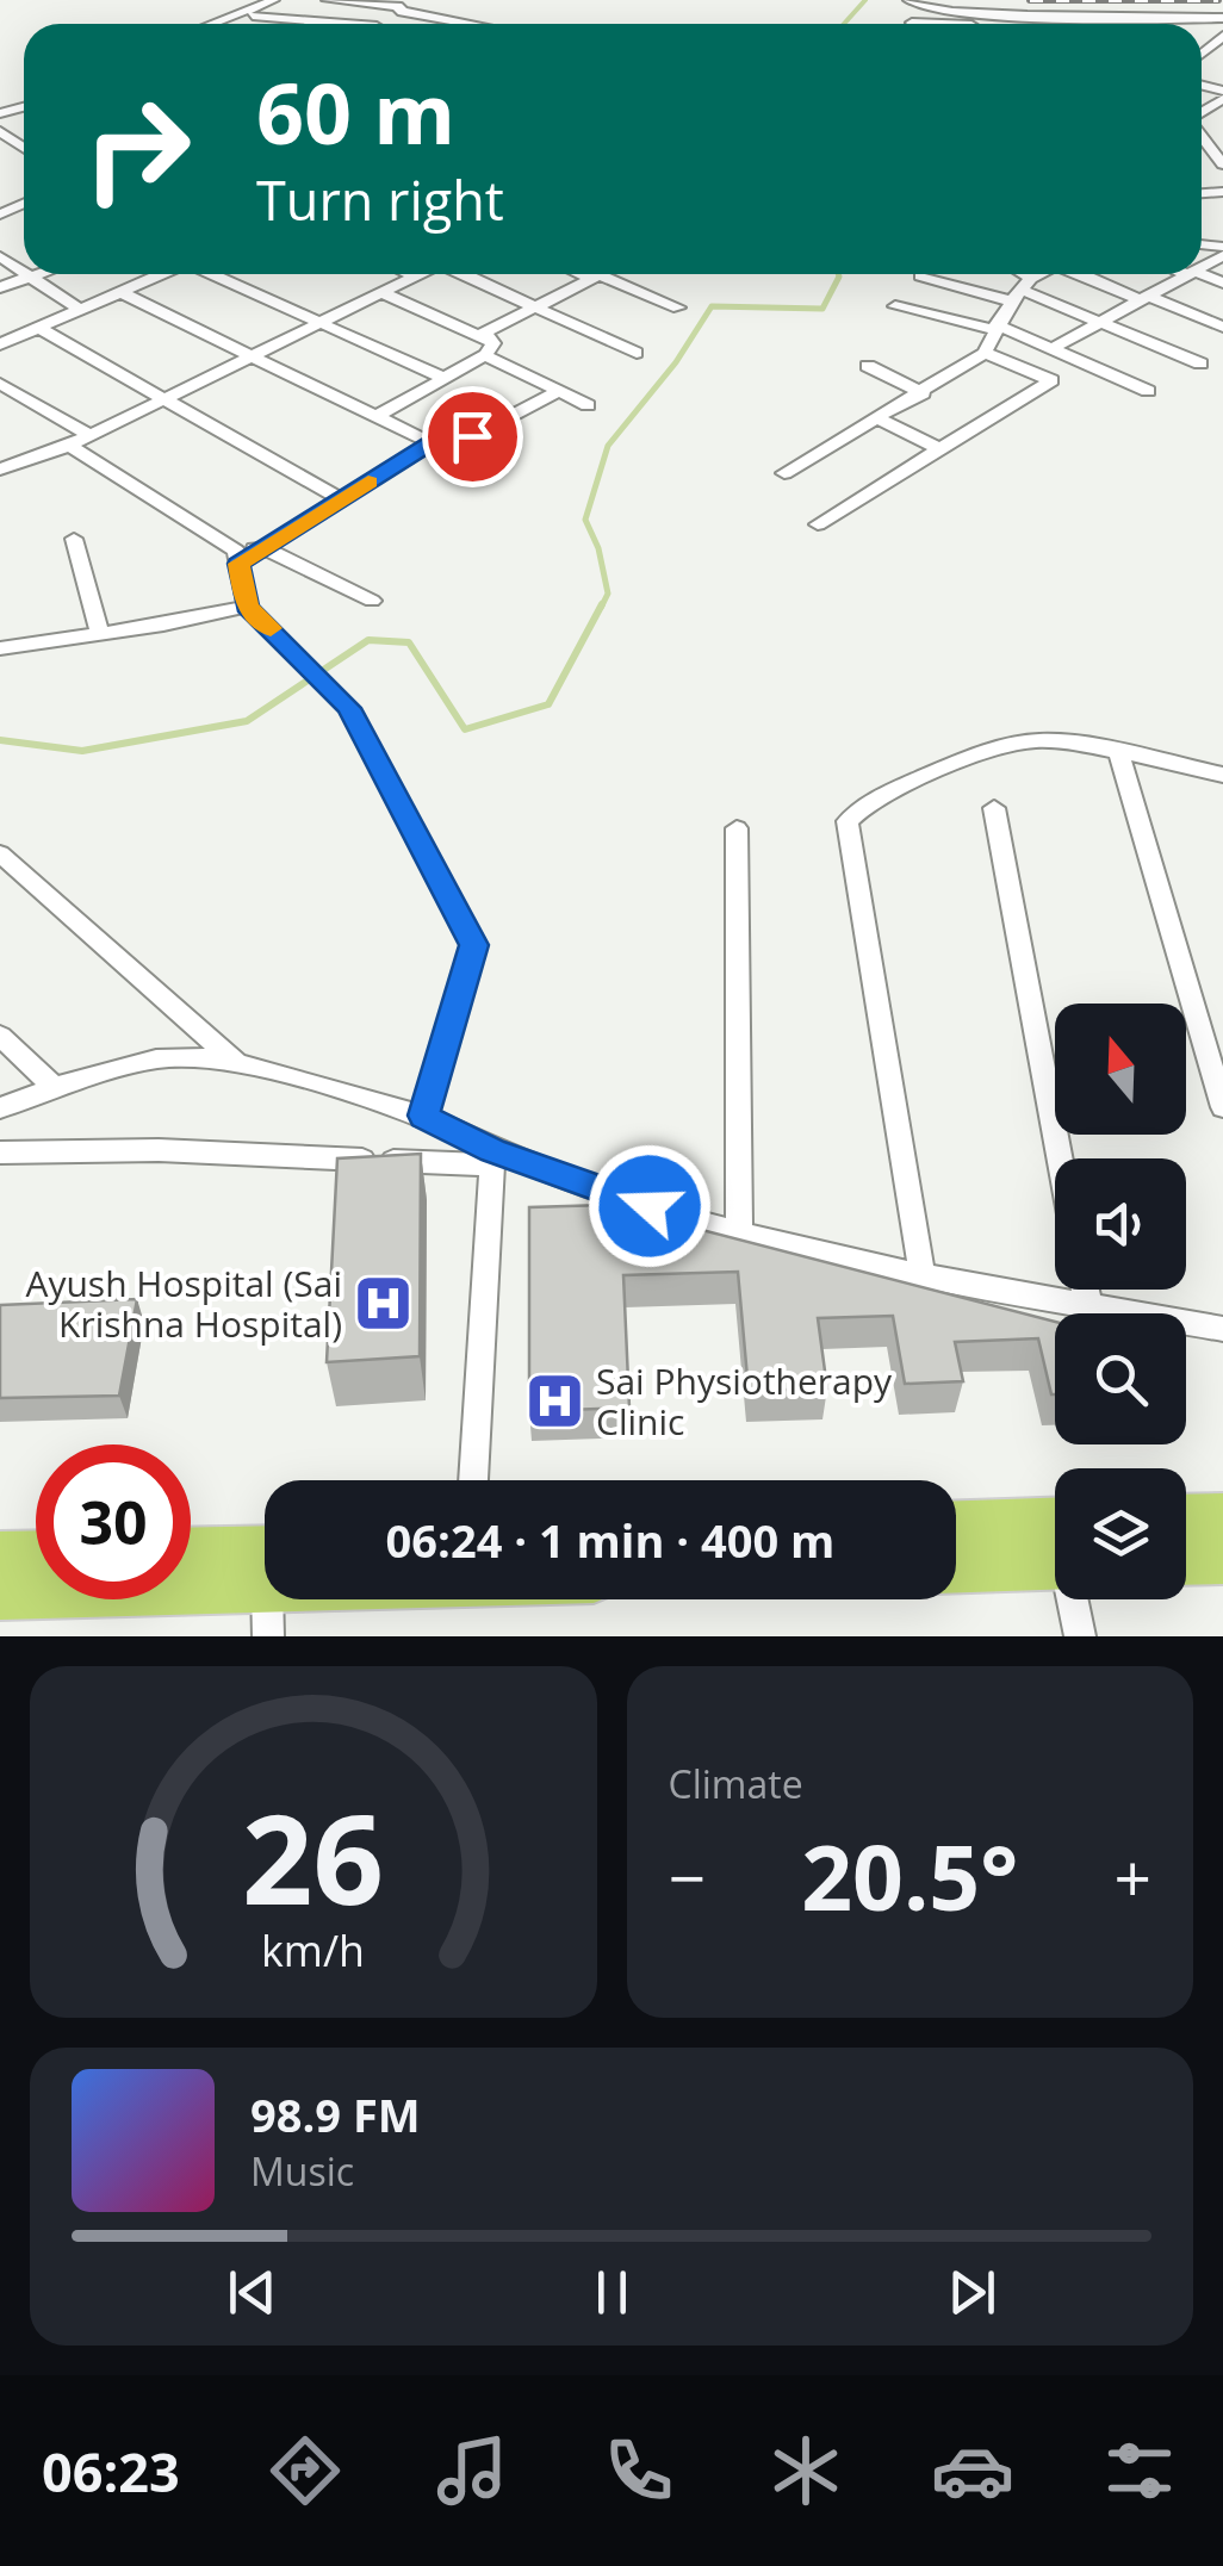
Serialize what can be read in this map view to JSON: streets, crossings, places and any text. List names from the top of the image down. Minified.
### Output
{"places":{"hospital":["Ayush Hospital (Sai Krishna Hospital)","Sai Physiotherapy Clinic"]},"north":"top","page":{"turn":["60 m","Turn right"],"limit":"30","trip":"06:24 · 1 min · 400 m","tile":"Climate","heat":["−","20.5°","+"],"song":["98.9 FM","Music"],"tabs":"06:23","gauge":["26","km/h"]}}
